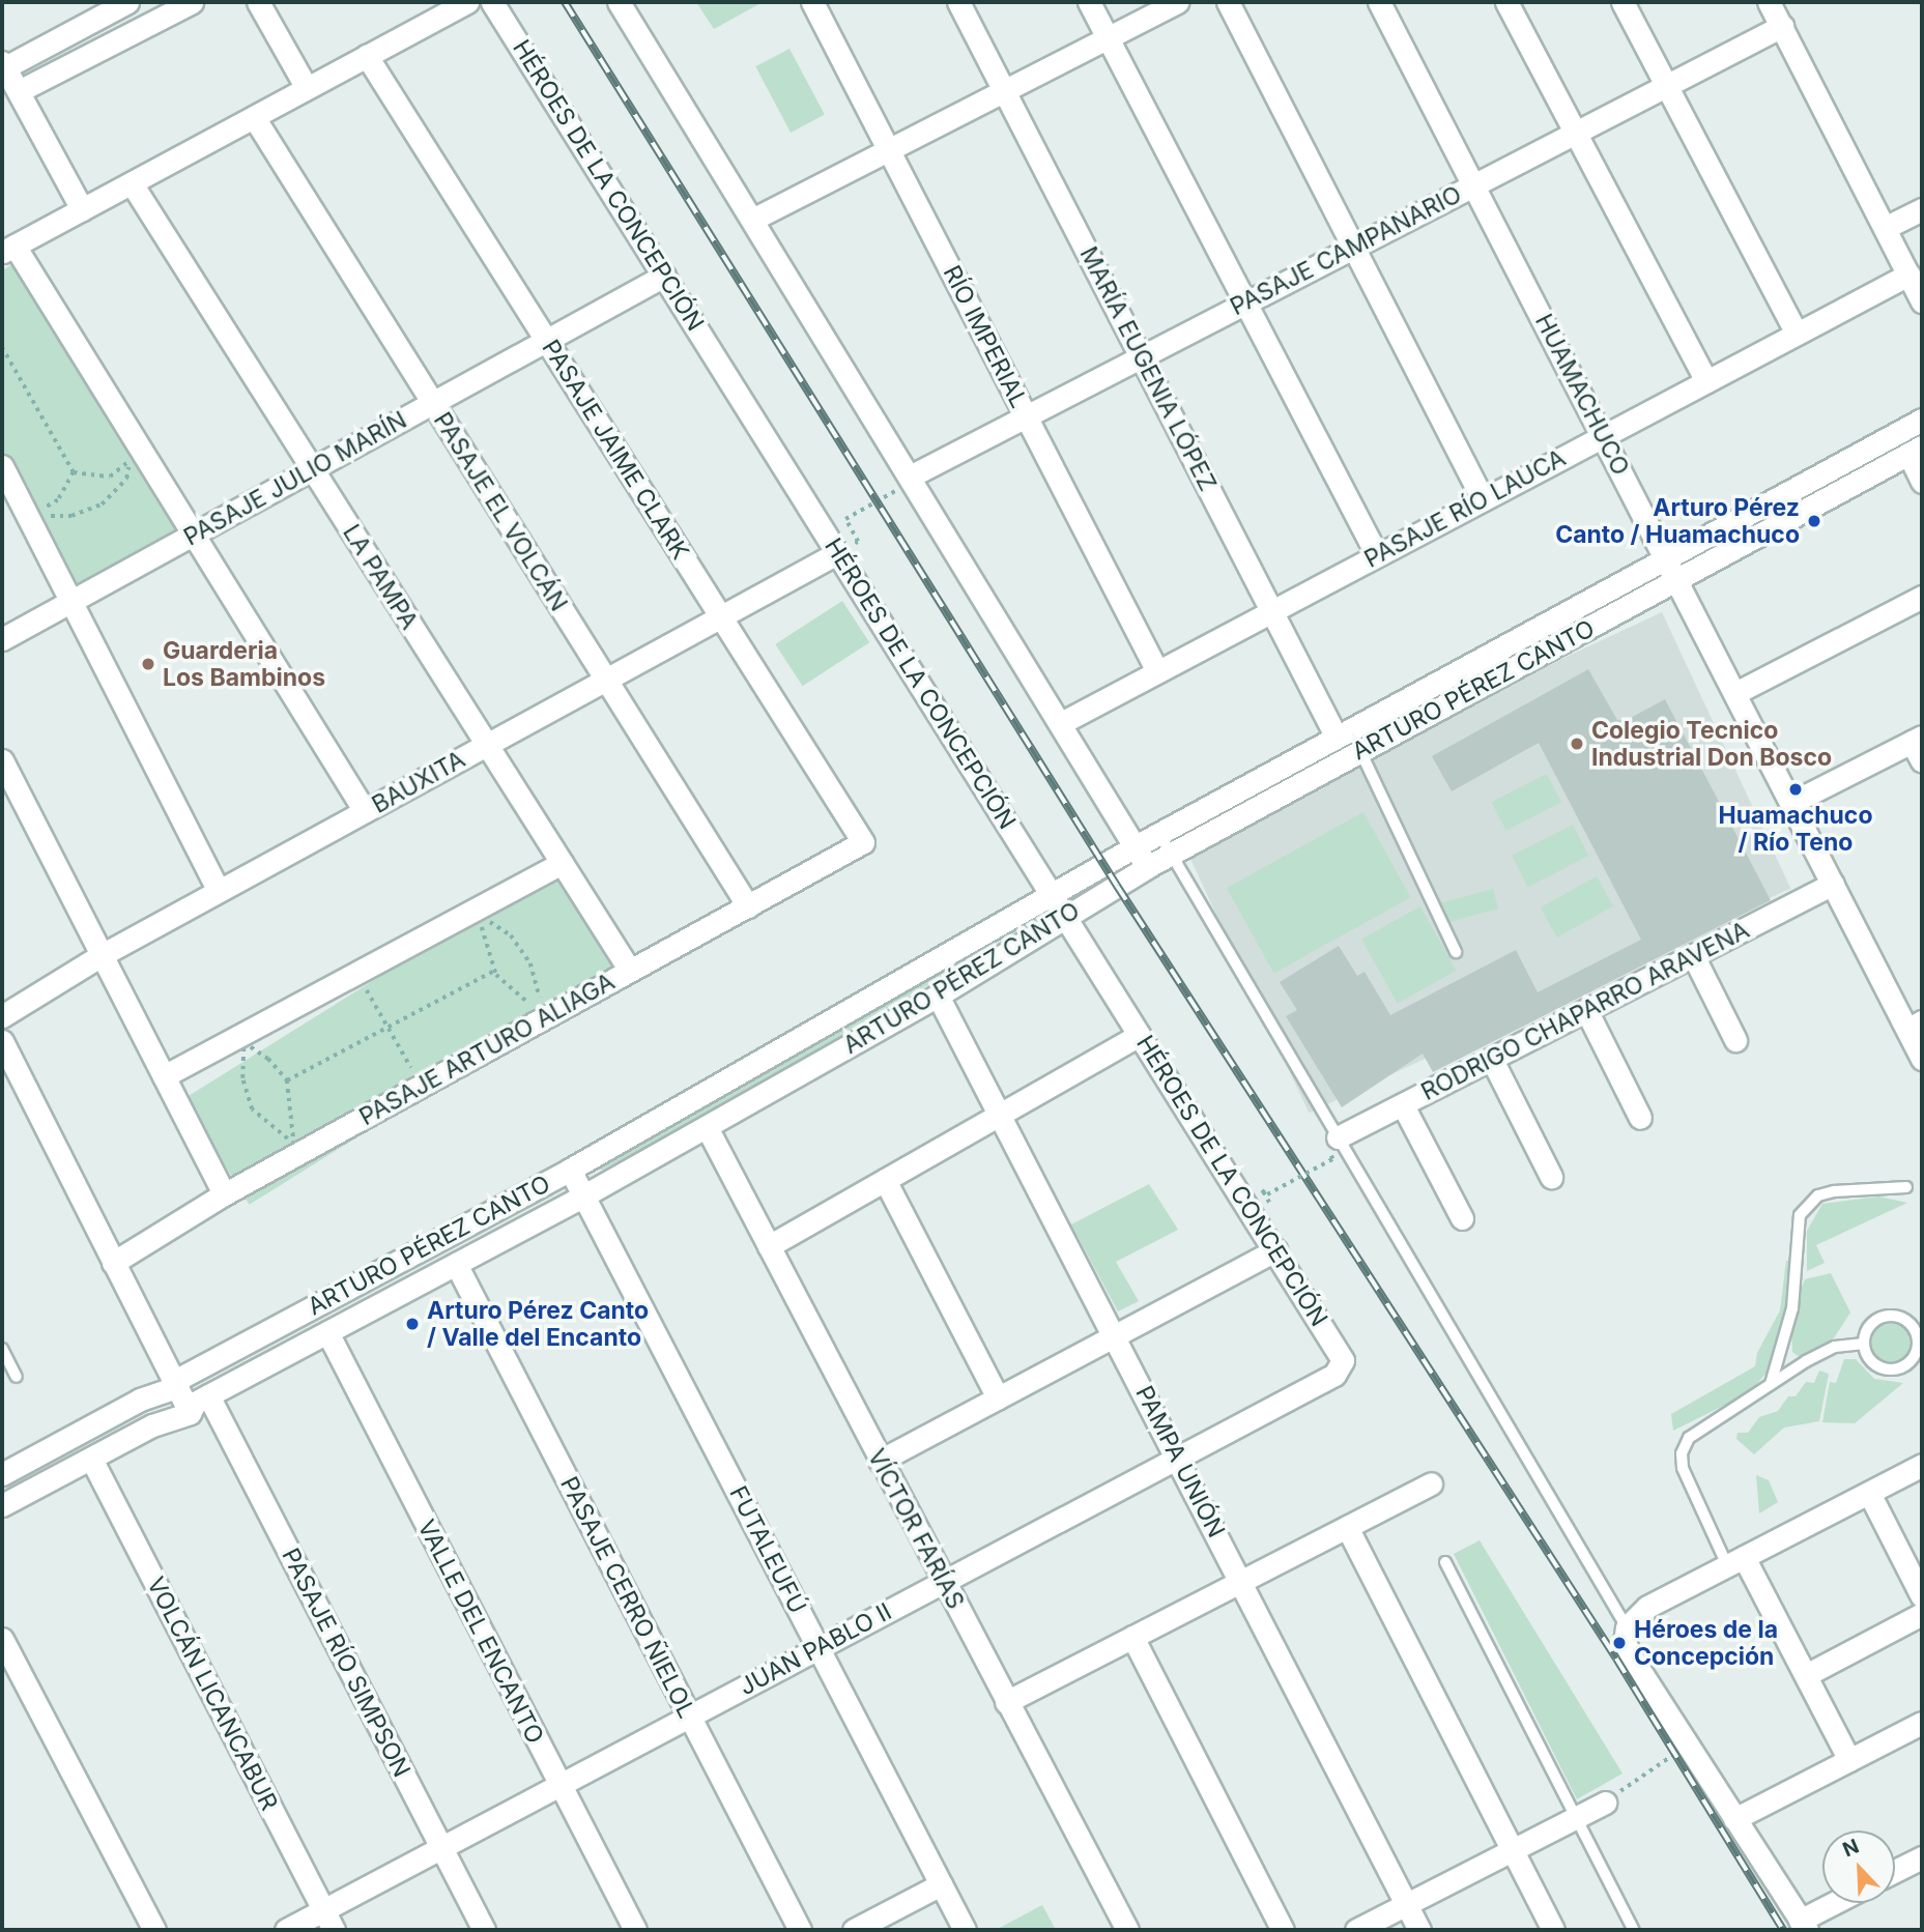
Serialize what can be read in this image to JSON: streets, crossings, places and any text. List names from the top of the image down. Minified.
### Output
{"streets":{"street":["HÉROES DE LA CONCEPCIÓN","PASAJE CAMPANARIO","RÍO IMPERIAL","MARÍA EUGENIA LÓPEZ","HUAMACHUCO","PASAJE JAIME CLARK","PASAJE JULIO MARÍN","PASAJE RÍO LAUCA","PASAJE EL VOLCÁN","LA PAMPA","ARTURO PÉREZ CANTO","BAUXITA","RODRIGO CHAPARRO ARAVENA","PASAJE ARTURO ALIAGA","PAMPA UNIÓN","VÍCTOR FARÍAS","FUTALEUFÚ","PASAJE CERRO ÑIELOL","VALLE DEL ENCANTO","JUAN PABLO II","PASAJE RÍO SIMPSON","VOLCÁN LICANCABUR"]},"crossings":[["HÉROES DE LA CONCEPCIÓN","PASAJE JULIO MARÍN"],["HÉROES DE LA CONCEPCIÓN","ARTURO PÉREZ CANTO"],["HÉROES DE LA CONCEPCIÓN","BAUXITA"],["HÉROES DE LA CONCEPCIÓN","JUAN PABLO II"],["PASAJE CAMPANARIO","RÍO IMPERIAL"],["PASAJE CAMPANARIO","MARÍA EUGENIA LÓPEZ"],["PASAJE CAMPANARIO","HUAMACHUCO"],["RÍO IMPERIAL","PASAJE RÍO LAUCA"],["MARÍA EUGENIA LÓPEZ","PASAJE RÍO LAUCA"],["MARÍA EUGENIA LÓPEZ","ARTURO PÉREZ CANTO"],["HUAMACHUCO","PASAJE RÍO LAUCA"],["HUAMACHUCO","ARTURO PÉREZ CANTO"],["HUAMACHUCO","RODRIGO CHAPARRO ARAVENA"],["PASAJE JAIME CLARK","PASAJE JULIO MARÍN"],["PASAJE JAIME CLARK","BAUXITA"],["PASAJE JAIME CLARK","PASAJE ARTURO ALIAGA"],["PASAJE JULIO MARÍN","PASAJE EL VOLCÁN"],["PASAJE JULIO MARÍN","LA PAMPA"],["PASAJE EL VOLCÁN","BAUXITA"],["PASAJE EL VOLCÁN","PASAJE ARTURO ALIAGA"],["LA PAMPA","BAUXITA"],["LA PAMPA","PASAJE ARTURO ALIAGA"],["ARTURO PÉREZ CANTO","PAMPA UNIÓN"],["ARTURO PÉREZ CANTO","VÍCTOR FARÍAS"],["ARTURO PÉREZ CANTO","FUTALEUFÚ"],["ARTURO PÉREZ CANTO","PASAJE CERRO ÑIELOL"],["ARTURO PÉREZ CANTO","VALLE DEL ENCANTO"],["ARTURO PÉREZ CANTO","PASAJE RÍO SIMPSON"],["ARTURO PÉREZ CANTO","VOLCÁN LICANCABUR"],["PAMPA UNIÓN","JUAN PABLO II"],["VÍCTOR FARÍAS","JUAN PABLO II"],["FUTALEUFÚ","JUAN PABLO II"],["PASAJE CERRO ÑIELOL","JUAN PABLO II"],["VALLE DEL ENCANTO","JUAN PABLO II"],["JUAN PABLO II","PASAJE RÍO SIMPSON"],["JUAN PABLO II","VOLCÁN LICANCABUR"]],"places":["Arturo Pérez Canto / Huamachuco","Guarderia Los Bambinos","Colegio Tecnico Industrial Don Bosco","Huamachuco / Río Teno","Arturo Pérez Canto / Valle del Encanto","Héroes de la Concepción"],"north":"top left"}
